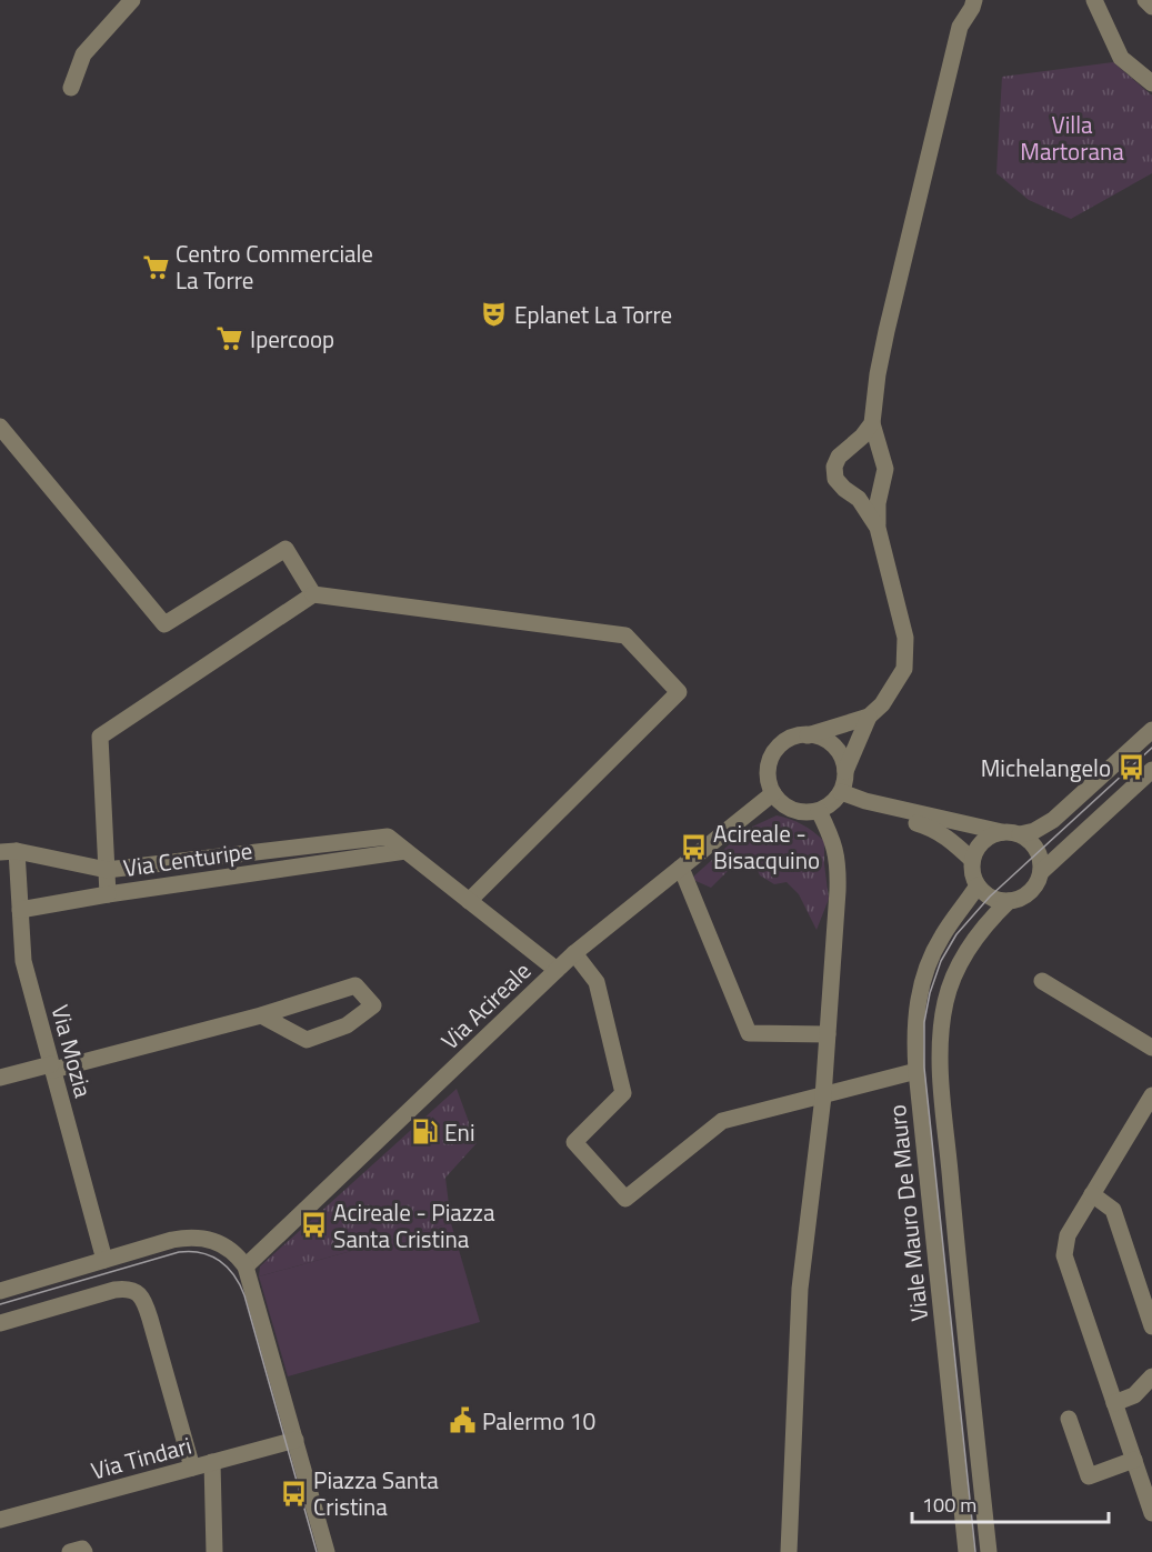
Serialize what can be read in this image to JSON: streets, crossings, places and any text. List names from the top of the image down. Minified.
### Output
{"streets":{"street":["Via Centuripe","Via Acireale","Via Mozia","Viale Mauro De Mauro","Via Tindari"]},"crossings":[["Via Centuripe","Via Mozia"]],"parks":["Villa Martorana"],"places":{"supermarket":["Centro Commerciale La Torre","Ipercoop"],"theatre":["Eplanet La Torre"],"bus stop":["Michelangelo","Acireale - Bisacquino","Acireale - Piazza Santa Cristina","Piazza Santa Cristina"],"fuel station":["Eni"],"public building":["Palermo 10"]},"scale_bar":"100 m"}
